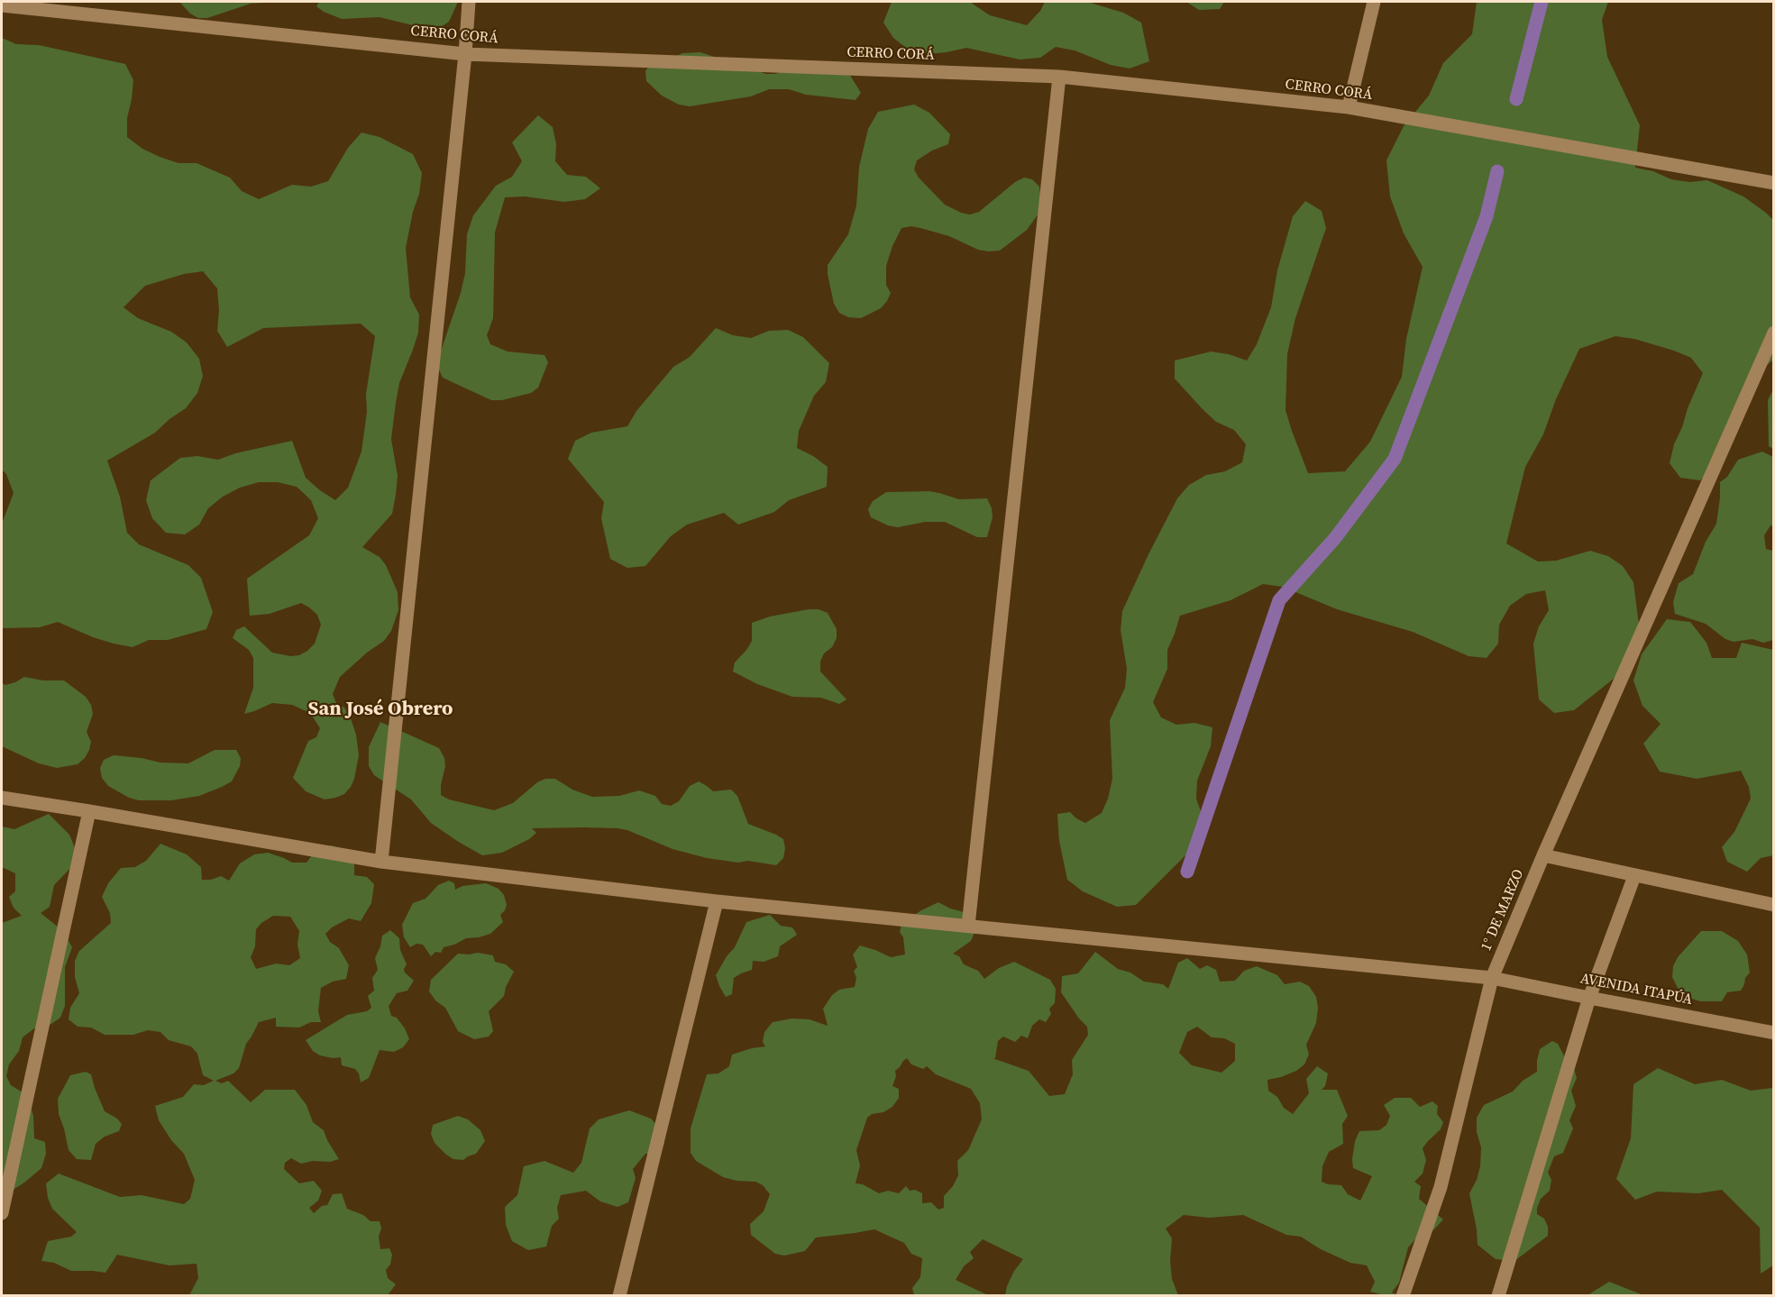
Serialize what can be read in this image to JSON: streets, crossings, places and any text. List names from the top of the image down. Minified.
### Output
{"streets":{"street":["CERRO CORÁ","1° DE MARZO","AVENIDA ITAPÚA"]},"crossings":[["1° DE MARZO","AVENIDA ITAPÚA"]],"districts":["San José Obrero"]}
